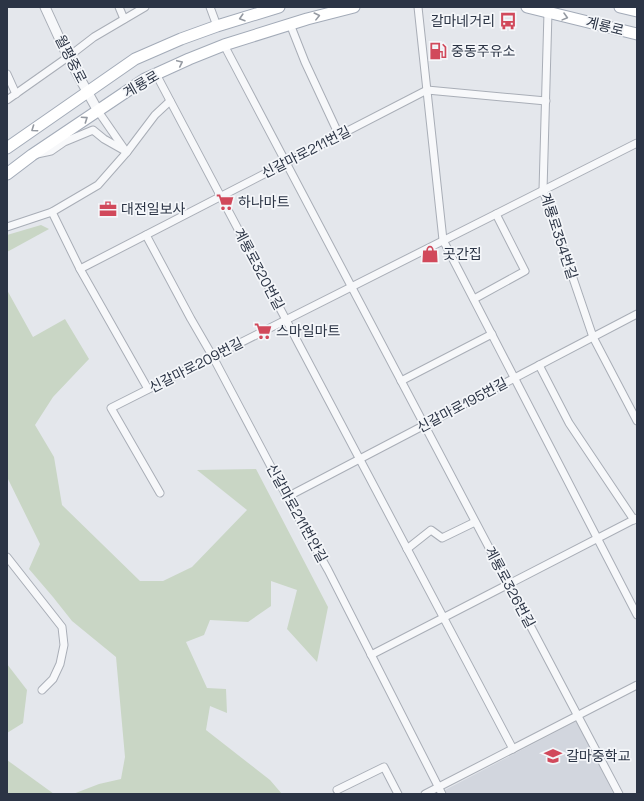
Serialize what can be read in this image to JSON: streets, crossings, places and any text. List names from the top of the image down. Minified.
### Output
{"streets":{"main road":["계룡로"],"street":["월평중로","신갈마로211번길","계룡로354번길","계룡로320번길","신갈마로209번길","신갈마로195번길","신갈마로211번안길","계룡로326번길"]},"crossings":[["계룡로","월평중로"],["계룡로","계룡로354번길"],["계룡로","계룡로320번길"],["계룡로","계룡로326번길"],["신갈마로211번길","계룡로320번길"],["신갈마로211번길","신갈마로211번안길"],["신갈마로211번길","계룡로326번길"],["계룡로354번길","신갈마로209번길"],["계룡로354번길","신갈마로195번길"],["계룡로320번길","신갈마로209번길"],["계룡로320번길","신갈마로195번길"],["신갈마로209번길","신갈마로211번안길"],["신갈마로209번길","계룡로326번길"],["신갈마로195번길","신갈마로211번안길"],["신갈마로195번길","계룡로326번길"]],"places":{"bus stop":["갈마네거리"],"fuel station":["중동주유소"],"supermarket":["하나마트","스마일마트"],"office":["대전일보사"],"shop":["곳간집"],"school or university":["갈마중학교"]}}
